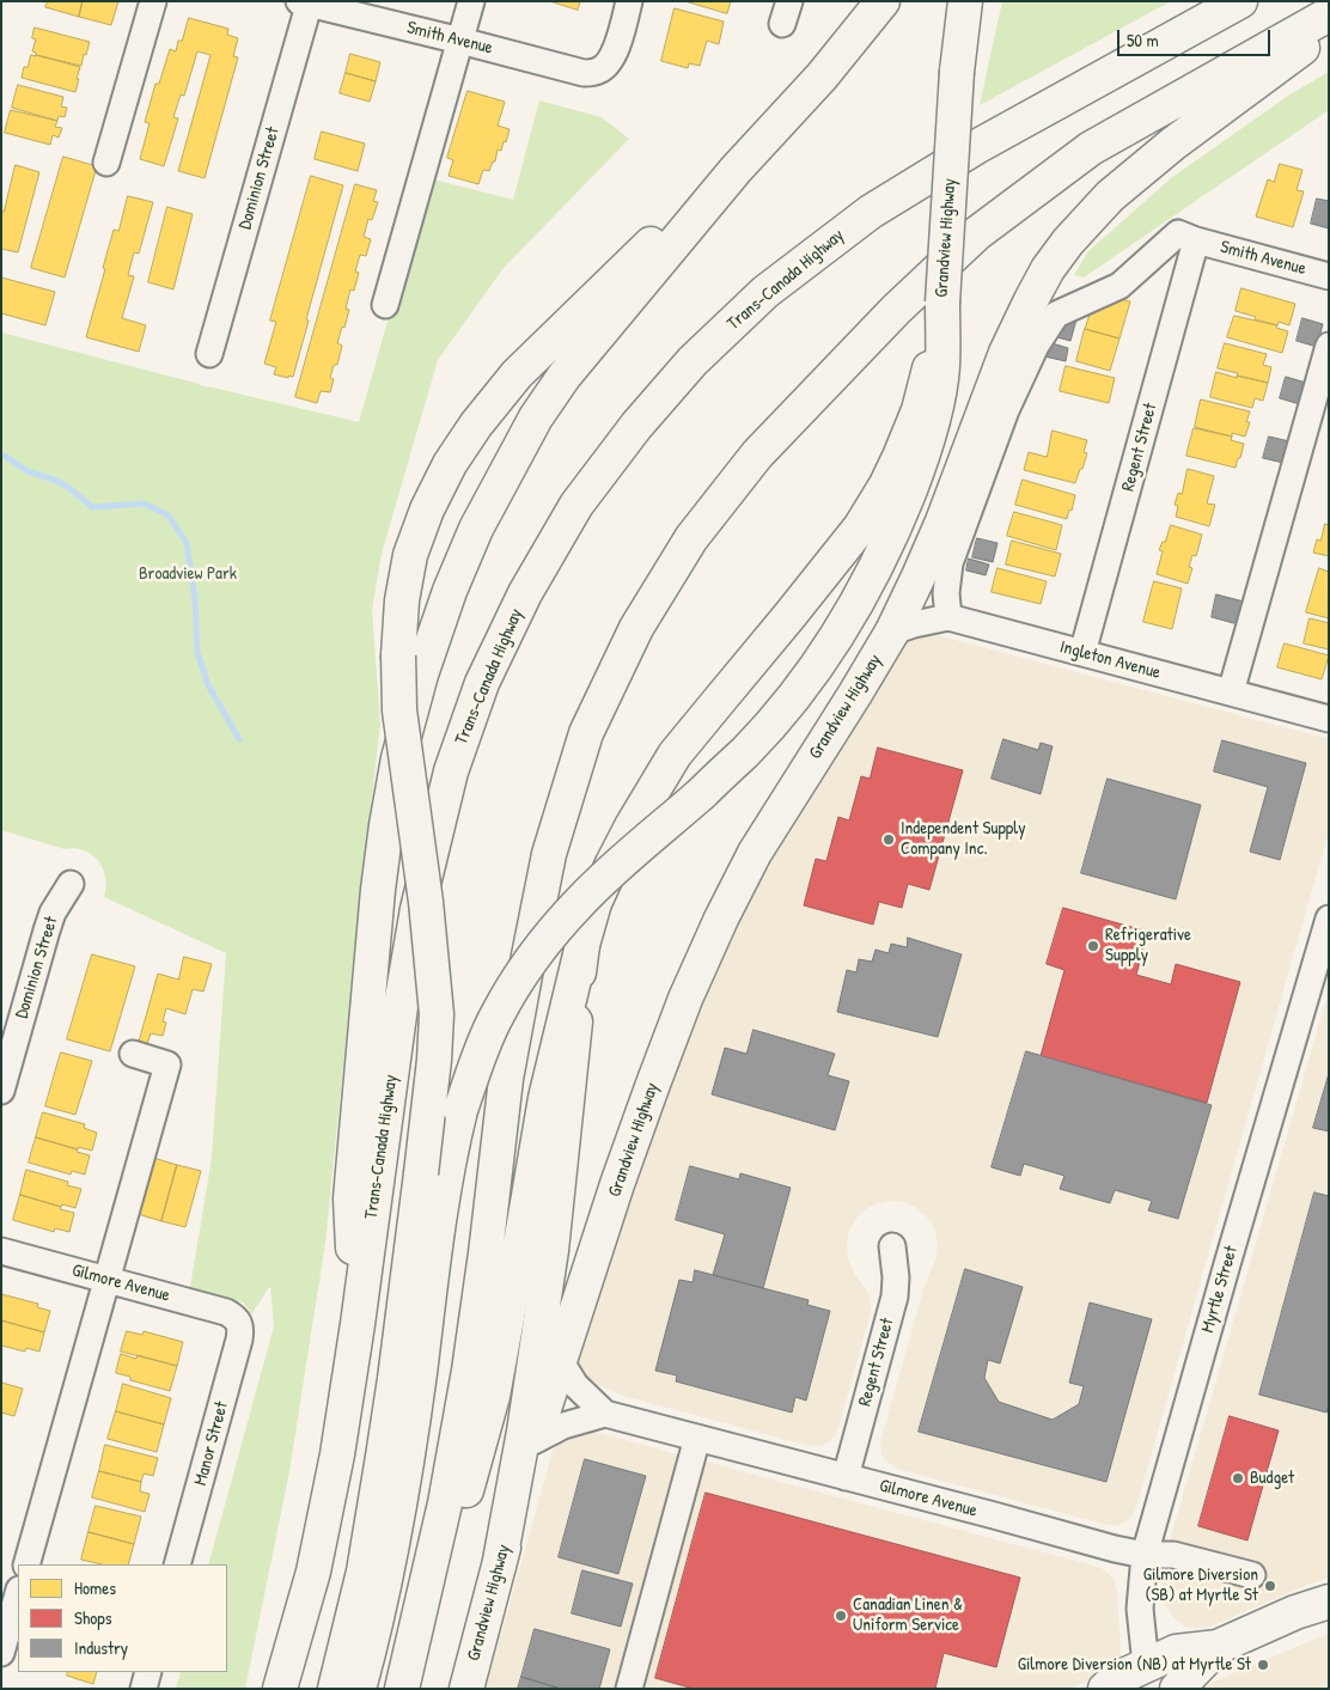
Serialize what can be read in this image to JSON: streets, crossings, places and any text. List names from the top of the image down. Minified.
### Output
{"streets":{"main road":["Grandview Highway","Trans-Canada Highway"],"street":["Smith Avenue","Dominion Street","Regent Street","Ingleton Avenue","Gilmore Avenue","Myrtle Street","Manor Street"]},"crossings":[["Smith Avenue","Dominion Street"],["Smith Avenue","Regent Street"],["Smith Avenue","Ingleton Avenue"],["Grandview Highway","Ingleton Avenue"],["Grandview Highway","Gilmore Avenue"],["Regent Street","Ingleton Avenue"],["Regent Street","Gilmore Avenue"],["Gilmore Avenue","Myrtle Street"],["Gilmore Avenue","Manor Street"]],"parks":["Broadview Park"],"places":["Independent Supply Company Inc.","Refrigerative Supply","Budget","Gilmore Diversion (SB) at Myrtle St","Canadian Linen & Uniform Service","Gilmore Diversion (NB) at Myrtle St"],"legend":["Homes","Shops","Industry"],"scale_bar":"50 m"}
